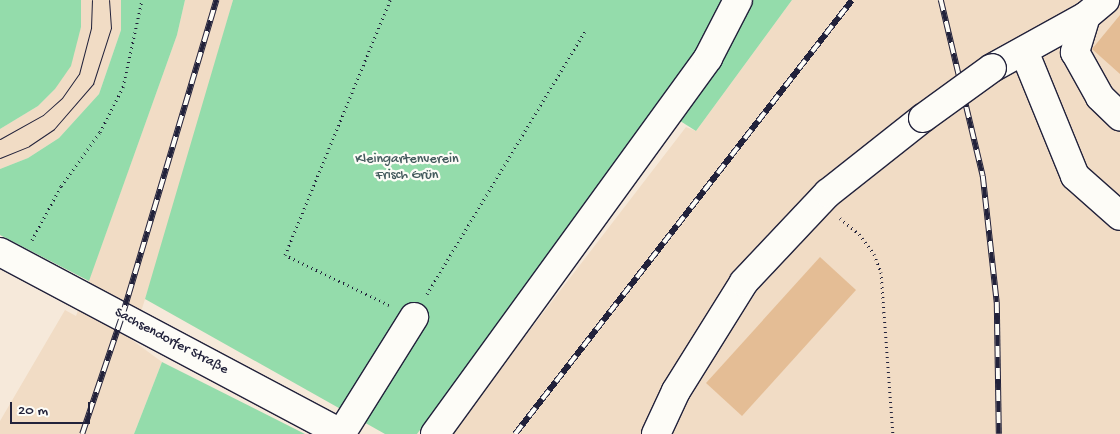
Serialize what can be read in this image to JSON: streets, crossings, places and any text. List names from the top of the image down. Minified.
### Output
{"streets":{"street":["Sachsendorfer Straße"]},"parks":["Kleingartenverein Frisch Grün"],"scale_bar":"20 m"}
